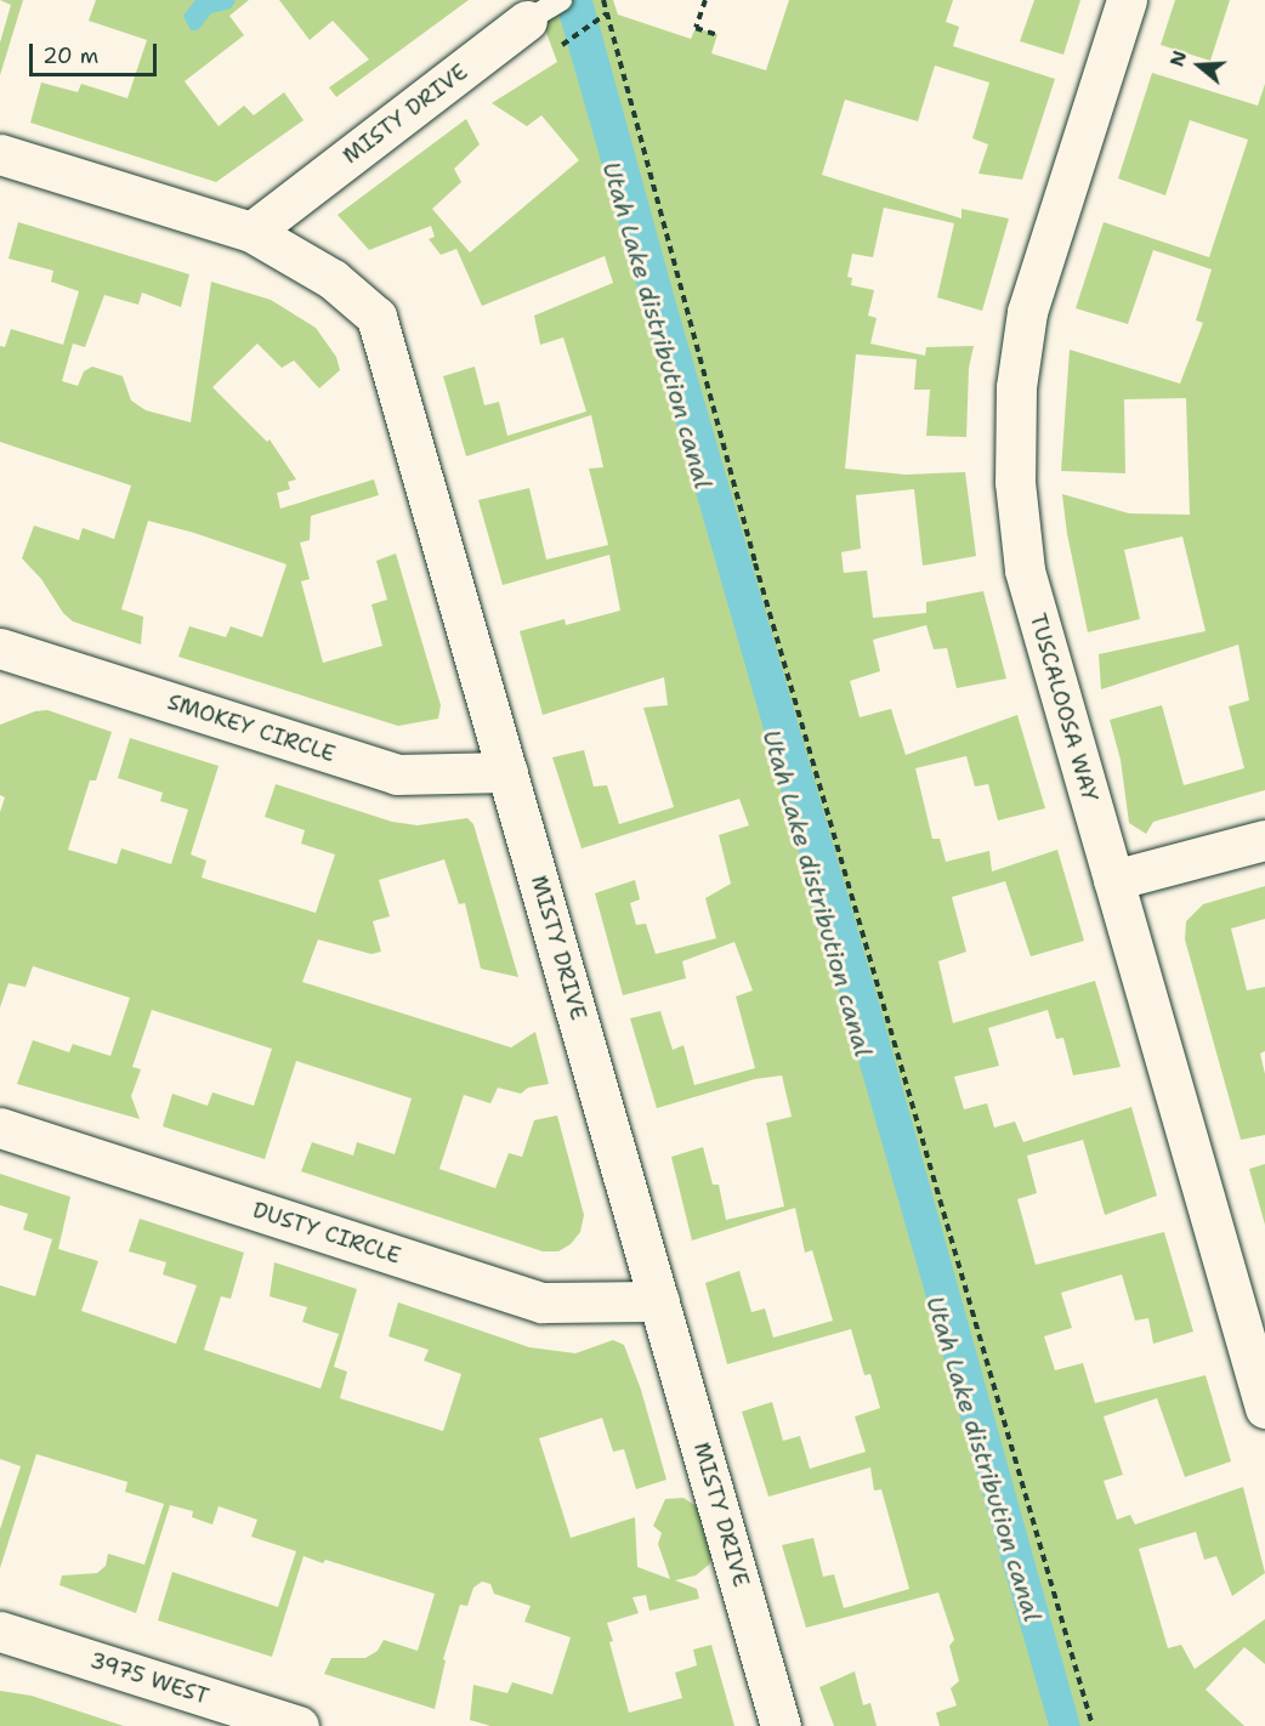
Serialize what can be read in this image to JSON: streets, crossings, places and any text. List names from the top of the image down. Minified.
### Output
{"streets":{"street":["MISTY DRIVE","TUSCALOOSA WAY","SMOKEY CIRCLE","DUSTY CIRCLE","3975 WEST"]},"crossings":[["MISTY DRIVE","SMOKEY CIRCLE"],["MISTY DRIVE","DUSTY CIRCLE"]],"water":["Utah Lake distribution canal"],"scale_bar":"20 m","north":"left"}
